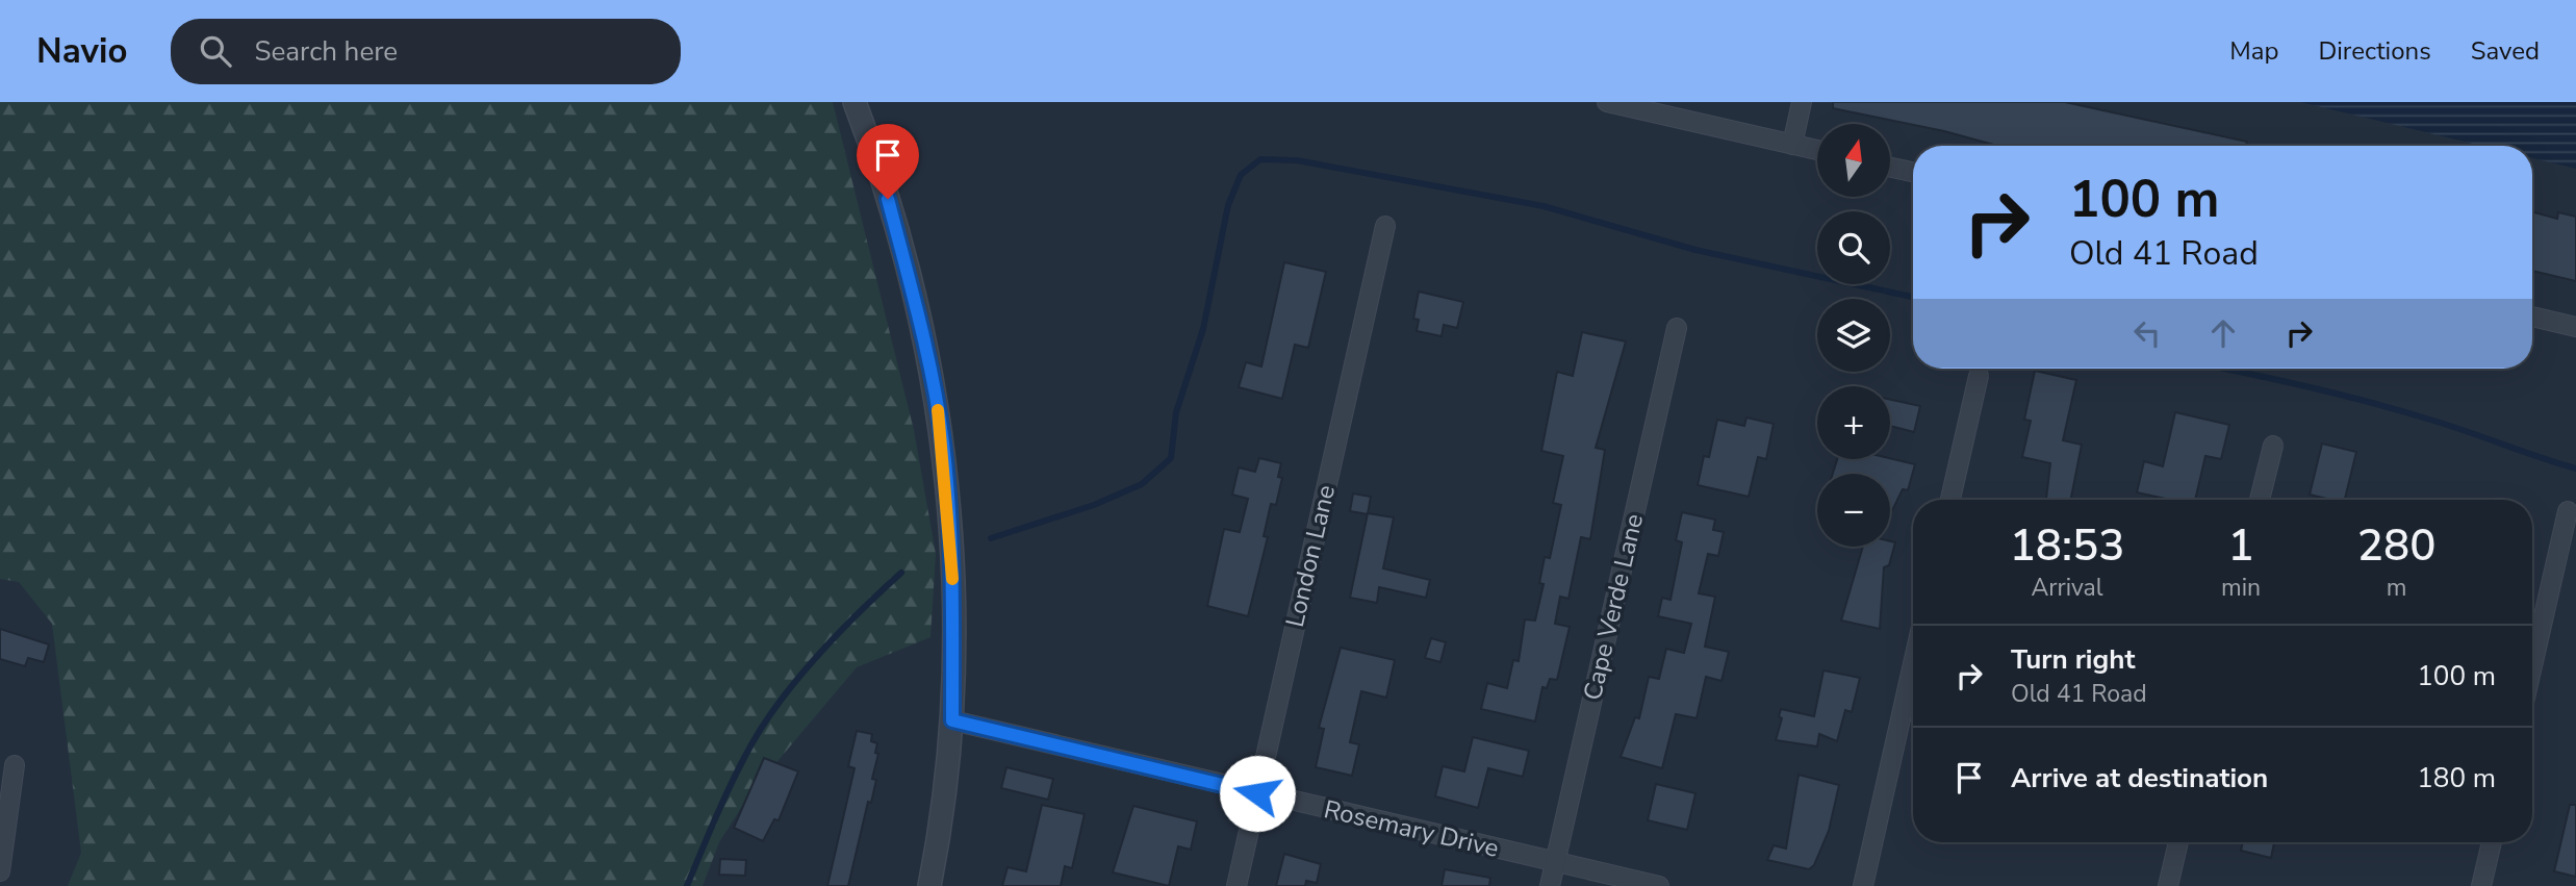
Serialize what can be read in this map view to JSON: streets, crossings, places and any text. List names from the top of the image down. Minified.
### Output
{"streets":{"street":["London Lane","Cape Verde Lane","Rosemary Drive"]},"crossings":[["London Lane","Rosemary Drive"],["Cape Verde Lane","Rosemary Drive"]],"north":"top","page":{"header":"Navio","search":"Search here","nav":["Map","Directions","Saved"],"map_buttons":["+","−"],"turn":["100 m","Old 41 Road"],"eta":["18:53","Arrival","1","min","280","m"],"list":[{"name":"Turn right","note":"Old 41 Road","value":"100 m"},{"name":"Arrive at destination","value":"180 m"}]}}
